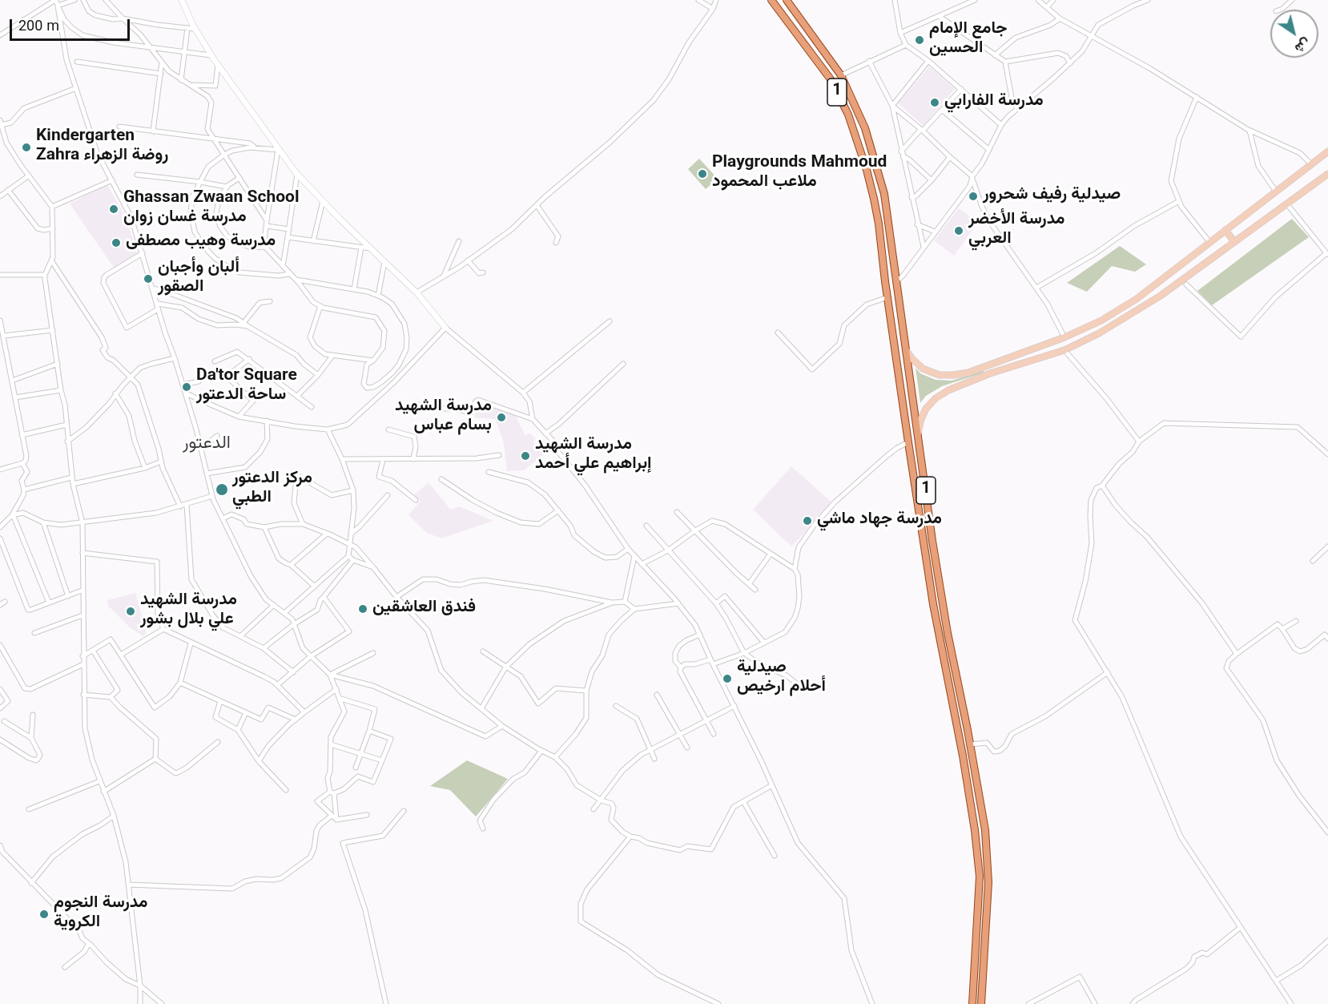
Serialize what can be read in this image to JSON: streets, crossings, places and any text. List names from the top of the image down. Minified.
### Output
{"streets":{"main road":["1"]},"districts":["الدعتور"],"places":["جامع الإمام الحسين","مدرسة الفارابي","Kindergarten Zahra روضة الزهراء","Playgrounds Mahmoud ملاعب المحمود","صيدلية رفيف شحرور","Ghassan Zwaan School مدرسة غسان زوان","مدرسة الأخضر العربي","مدرسة وهيب مصطفى","ألبان وأجبان الصقور","Da'tor Square ساحة الدعتور","مدرسة الشهيد بسام عباس","مدرسة الشهيد إبراهيم علي أحمد","مركز الدعتور الطبي","مدرسة جهاد ماشي","فندق العاشقين","مدرسة الشهيد علي بلال بشور","صيدلية أحلام ارخيص","مدرسة النجوم الكروية"],"scale_bar":"200 m","north":"bottom right"}
